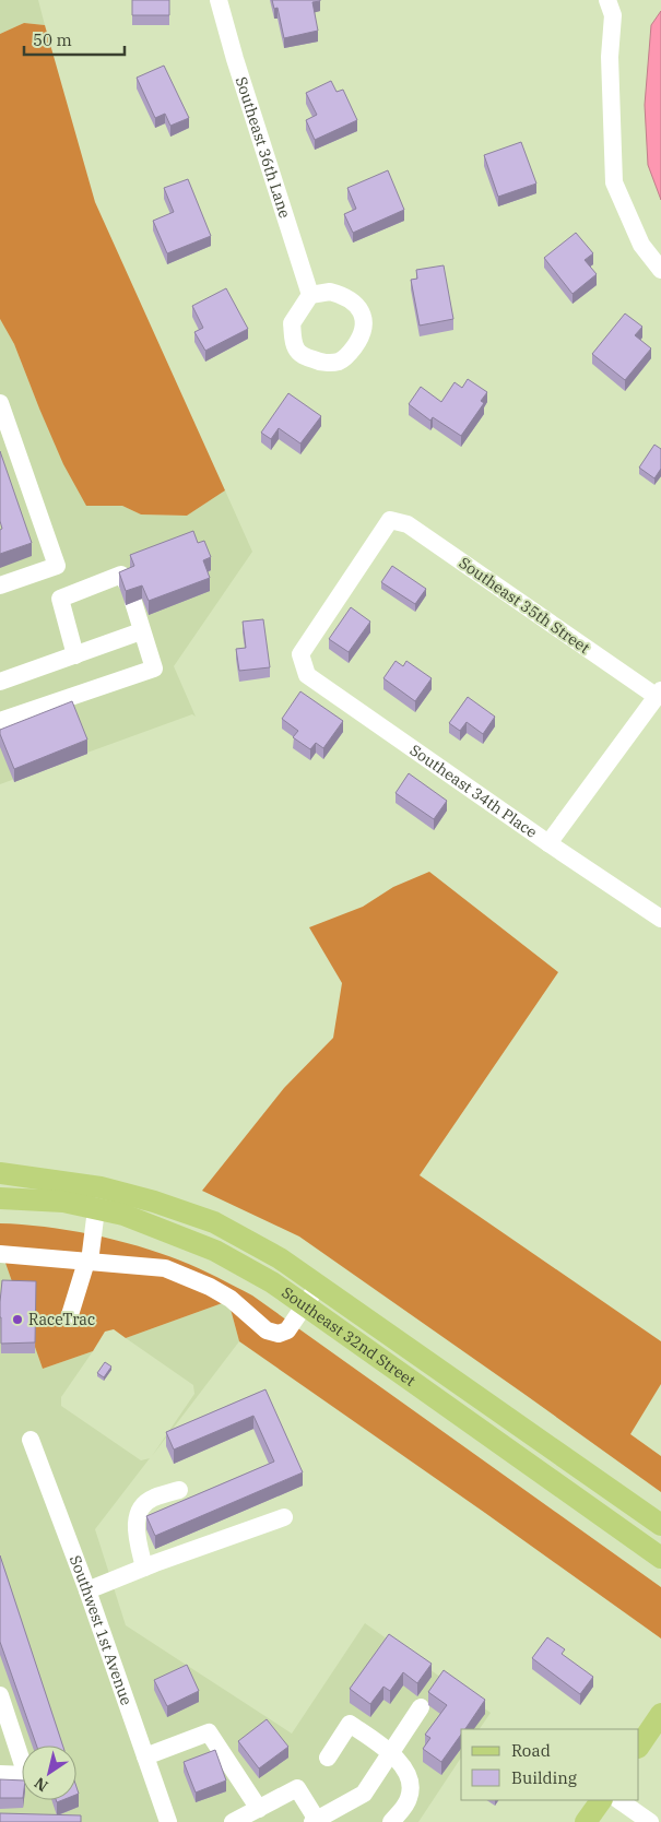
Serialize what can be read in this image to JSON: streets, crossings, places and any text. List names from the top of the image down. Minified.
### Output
{"streets":{"main road":["Southeast 32nd Street"],"street":["Southeast 36th Lane","Southeast 35th Street","Southeast 34th Place","Southwest 1st Avenue"]},"crossings":[["Southeast 35th Street","Southeast 34th Place"]],"places":["RaceTrac"],"legend":["Road","Building"],"scale_bar":"50 m","north":"bottom left"}
